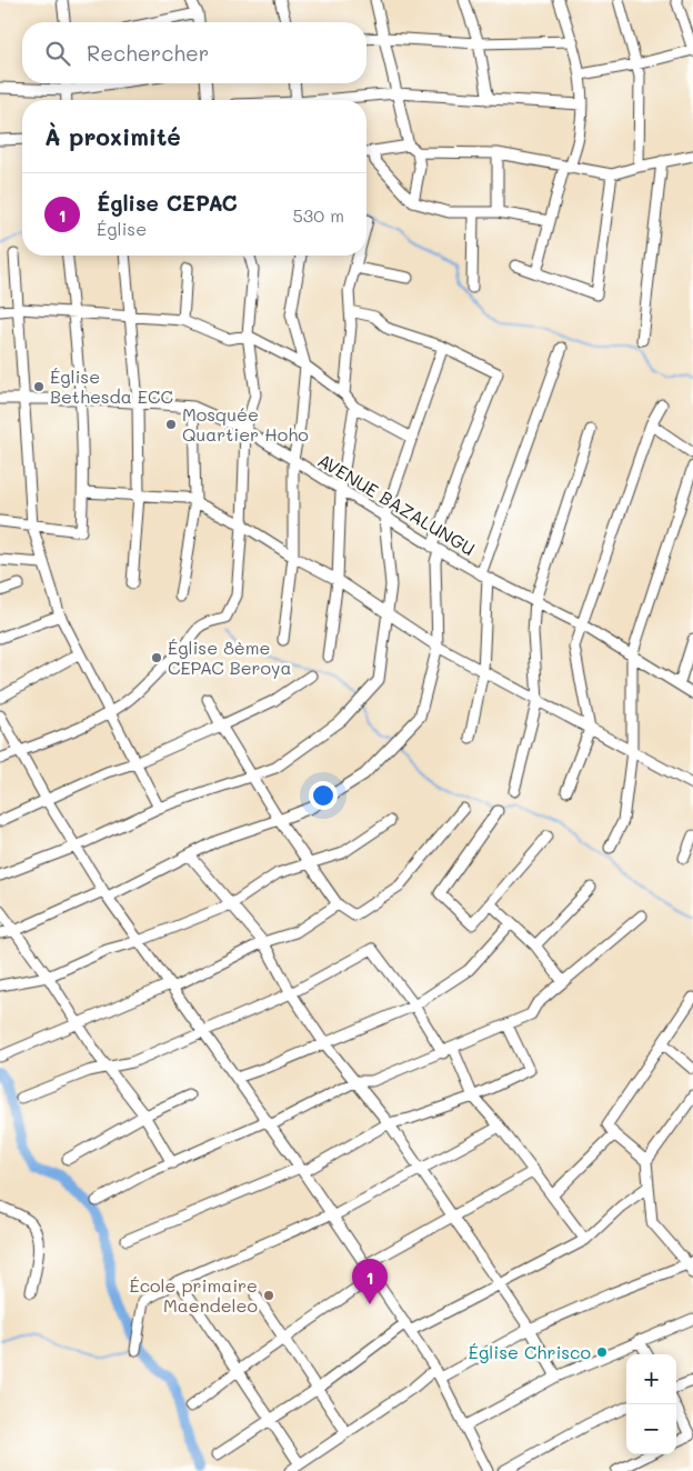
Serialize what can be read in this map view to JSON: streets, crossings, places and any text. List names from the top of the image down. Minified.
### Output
{"streets":{"street":["AVENUE BAZALUNGU"]},"places":["Église Bethesda ECC","Mosquée Quartier Hoho","Église 8ème CEPAC Beroya","École primaire Maendeleo","Église Chrisco"],"page":{"search":"Rechercher","heading":"À proximité","list":[{"mark":"1","name":"Église CEPAC","note":"Église","value":"530 m"}],"pins":"1","map_buttons":["+","−"]}}
